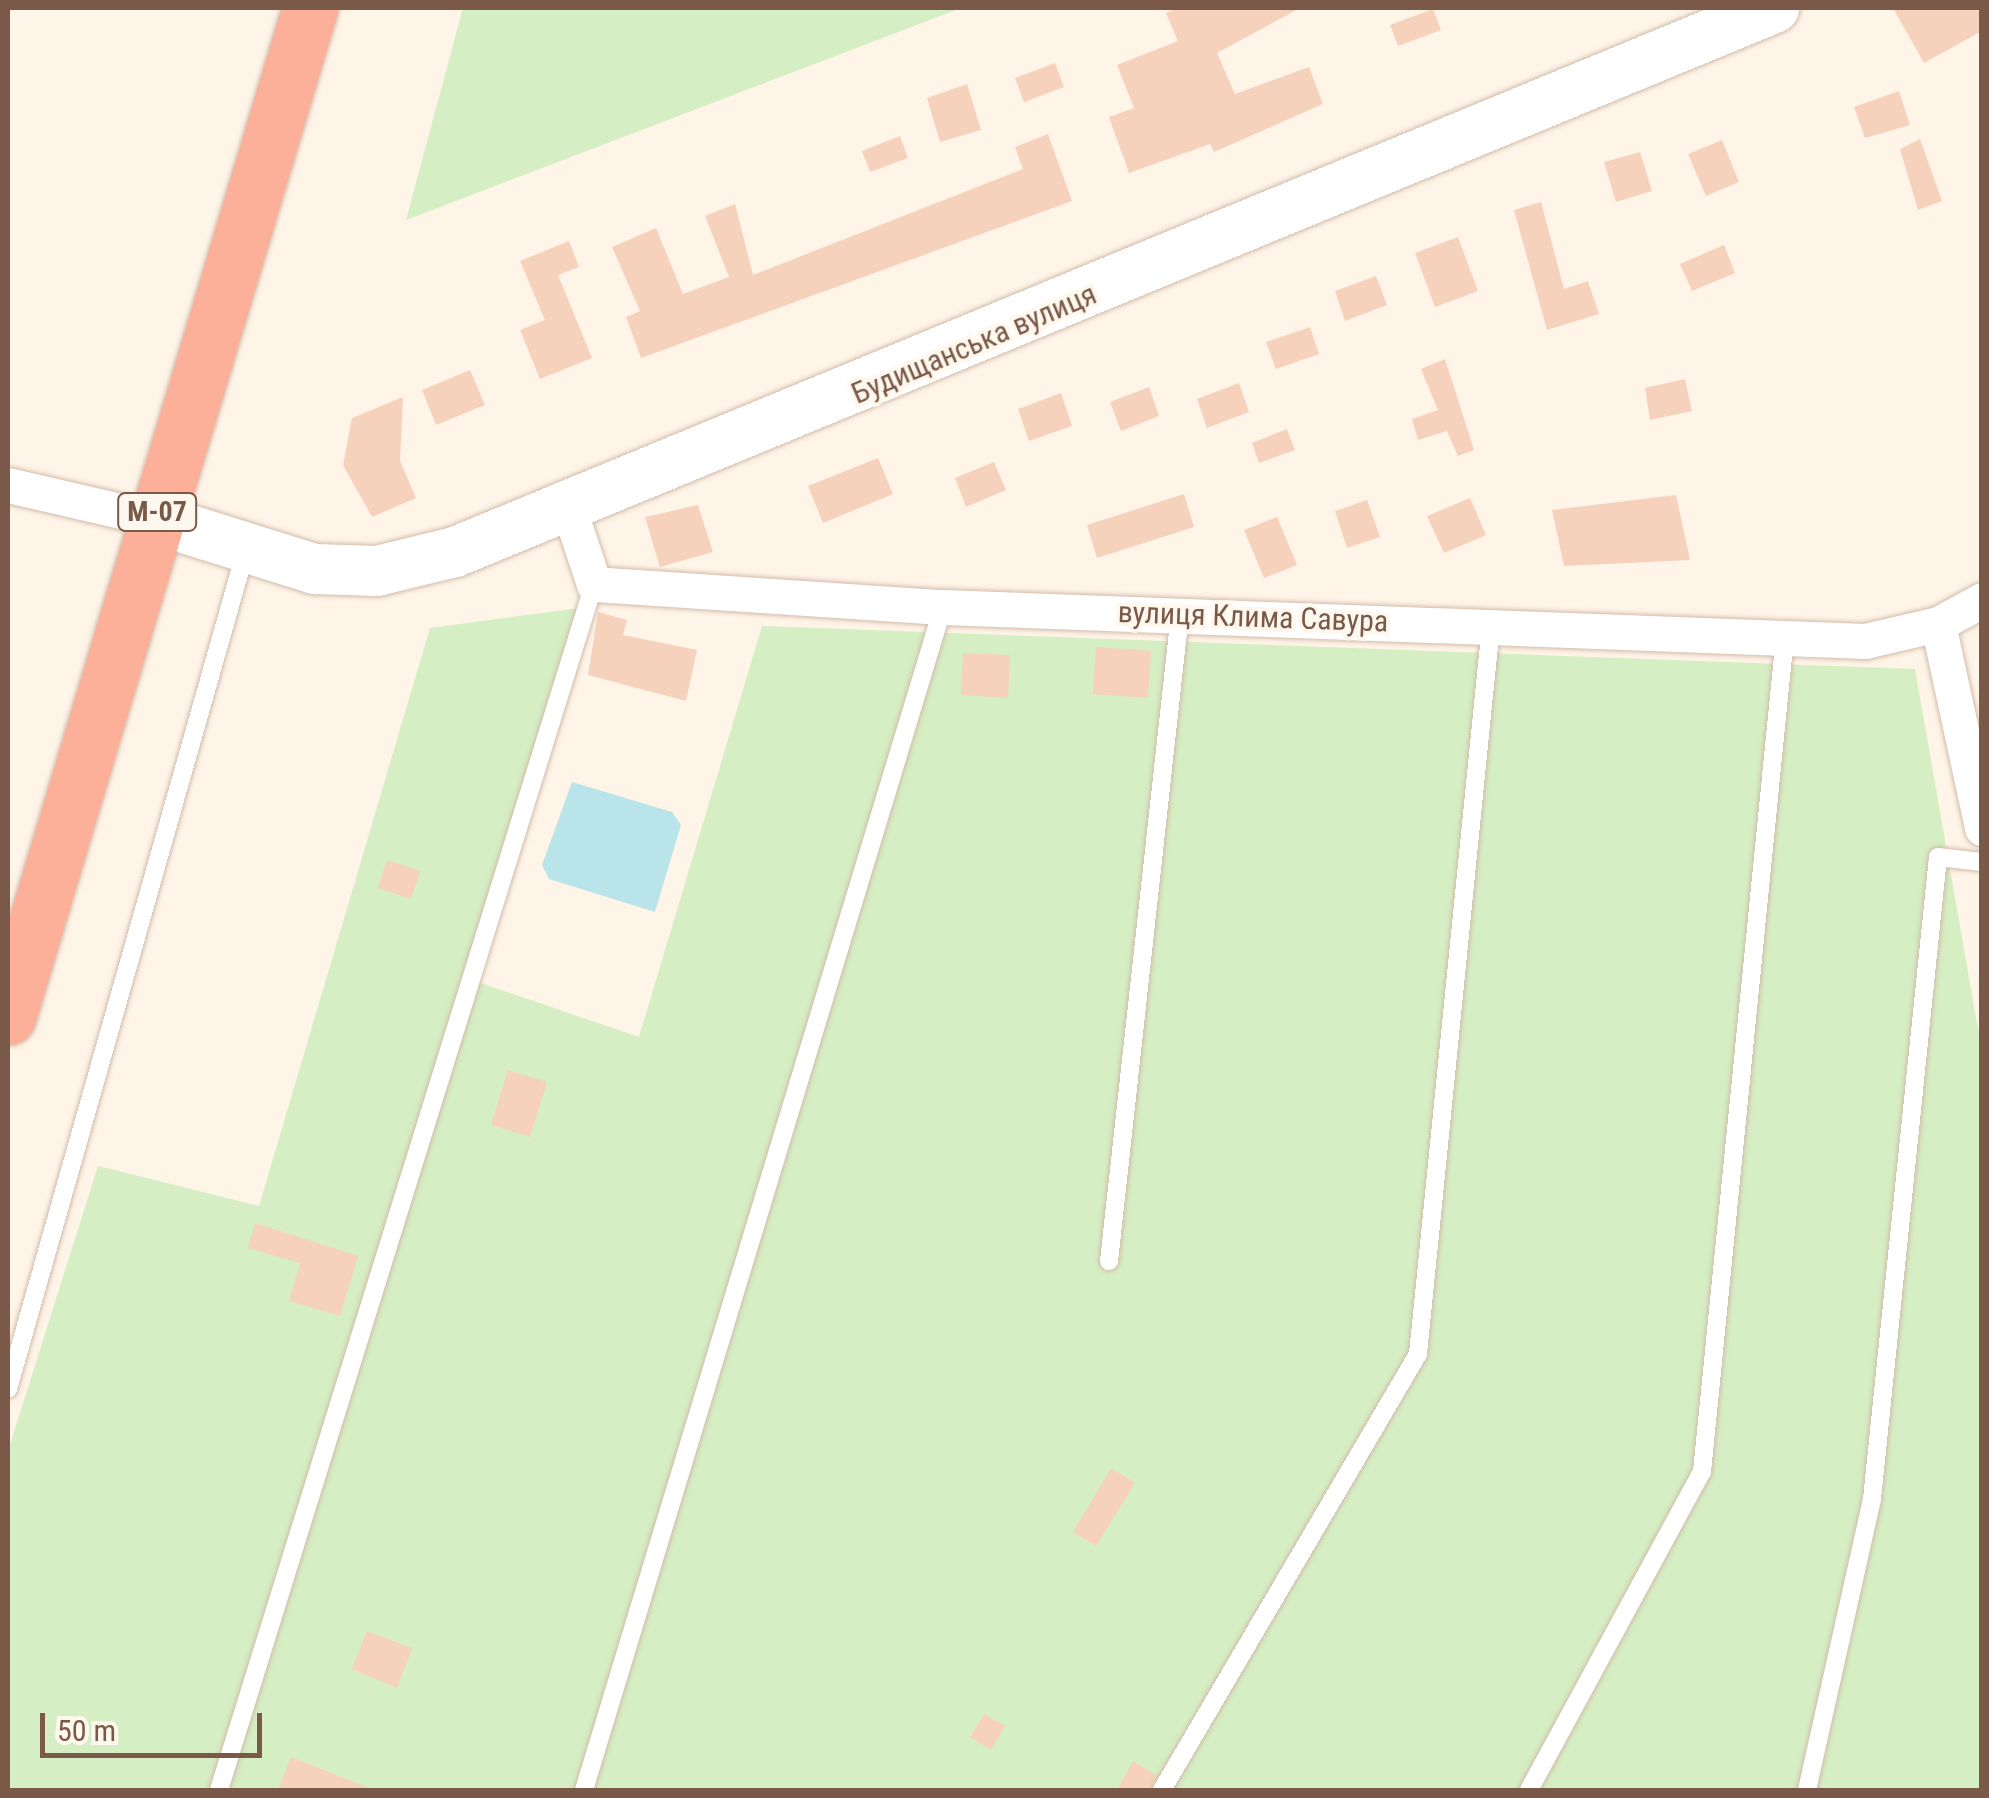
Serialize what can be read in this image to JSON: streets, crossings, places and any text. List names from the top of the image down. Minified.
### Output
{"streets":{"highway":["М-07"],"street":["Будищанська вулиця","вулиця Клима Савура"]},"crossings":[["Будищанська вулиця","М-07"]],"scale_bar":"50 m"}
